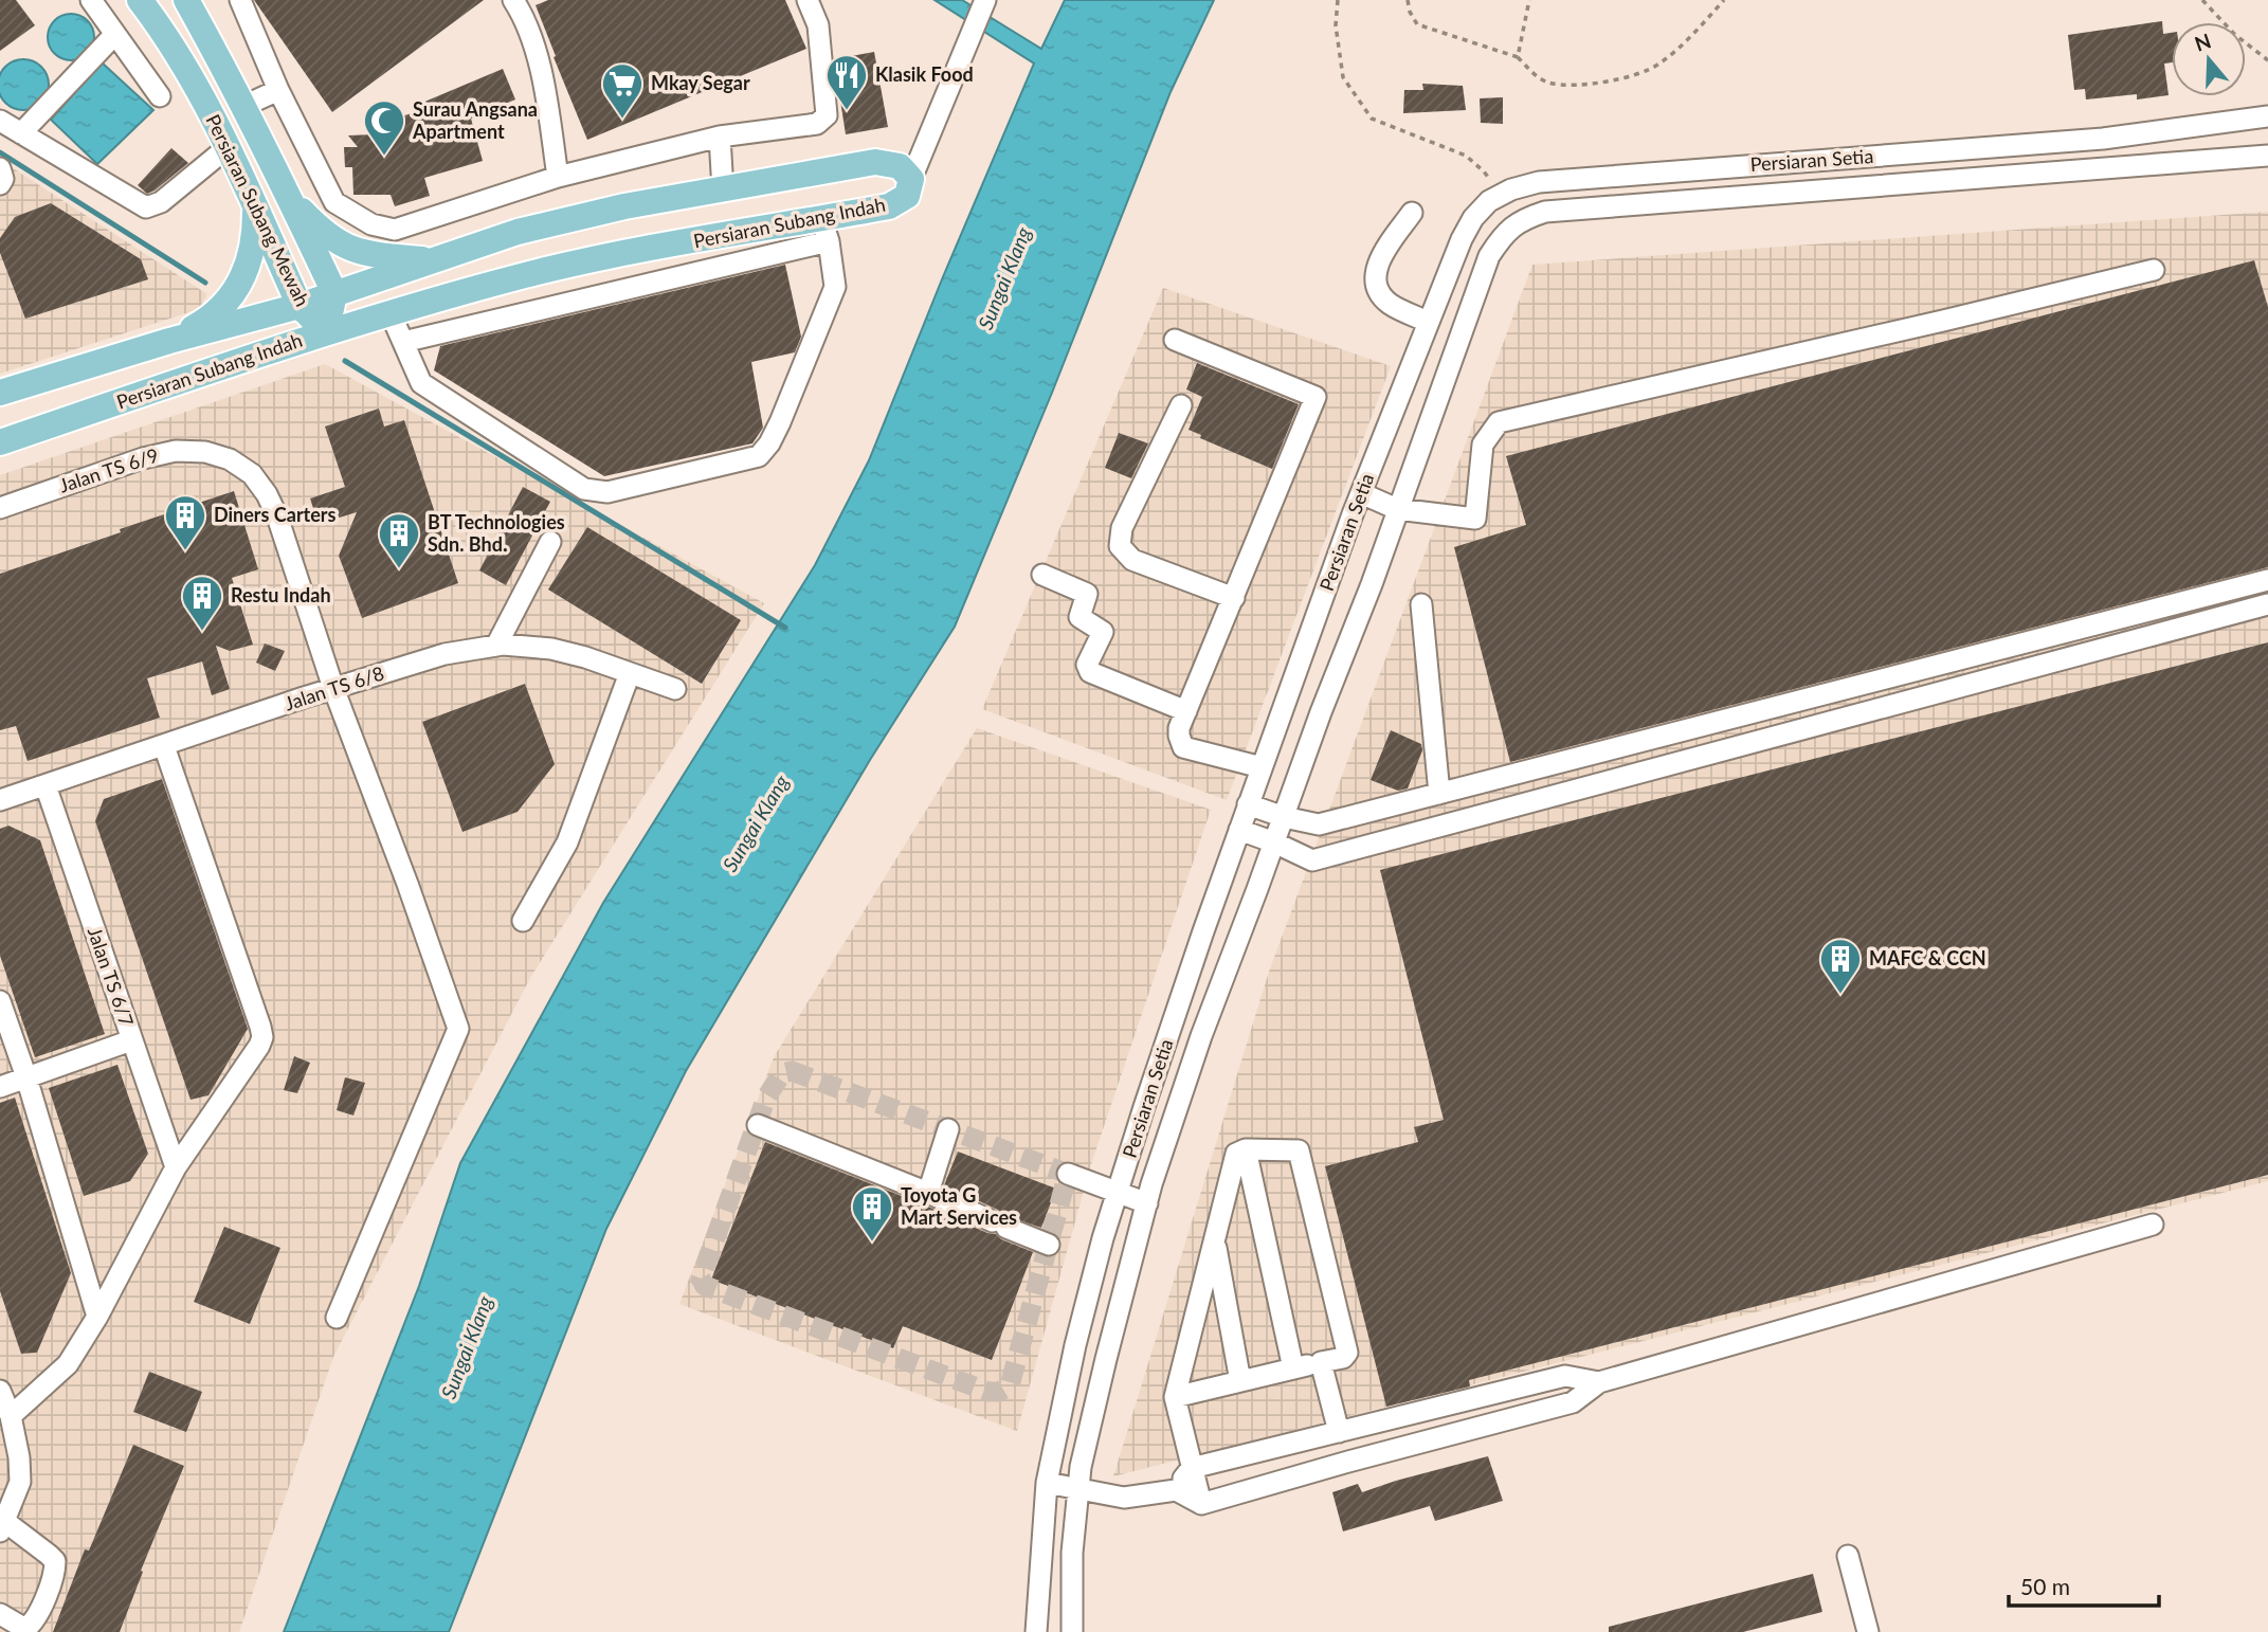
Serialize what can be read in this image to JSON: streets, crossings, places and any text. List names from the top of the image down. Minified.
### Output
{"streets":{"main road":["Persiaran Subang Mewah","Persiaran Subang Indah"],"street":["Persiaran Setia","Jalan TS 6/9","Jalan TS 6/8","Jalan TS 6/7"]},"crossings":[["Persiaran Subang Mewah","Persiaran Subang Indah"],["Jalan TS 6/9","Jalan TS 6/8"],["Jalan TS 6/8","Jalan TS 6/7"]],"water":["Sungai Klang"],"places":{"restaurant":["Klasik Food"],"supermarket":["Mkay Segar"],"mosque":["Surau Angsana Apartment"],"building":["Diners Carters","BT Technologies Sdn. Bhd.","Restu Indah","MAFC & CCN","Toyota G Mart Services"]},"scale_bar":"50 m","north":"top"}
